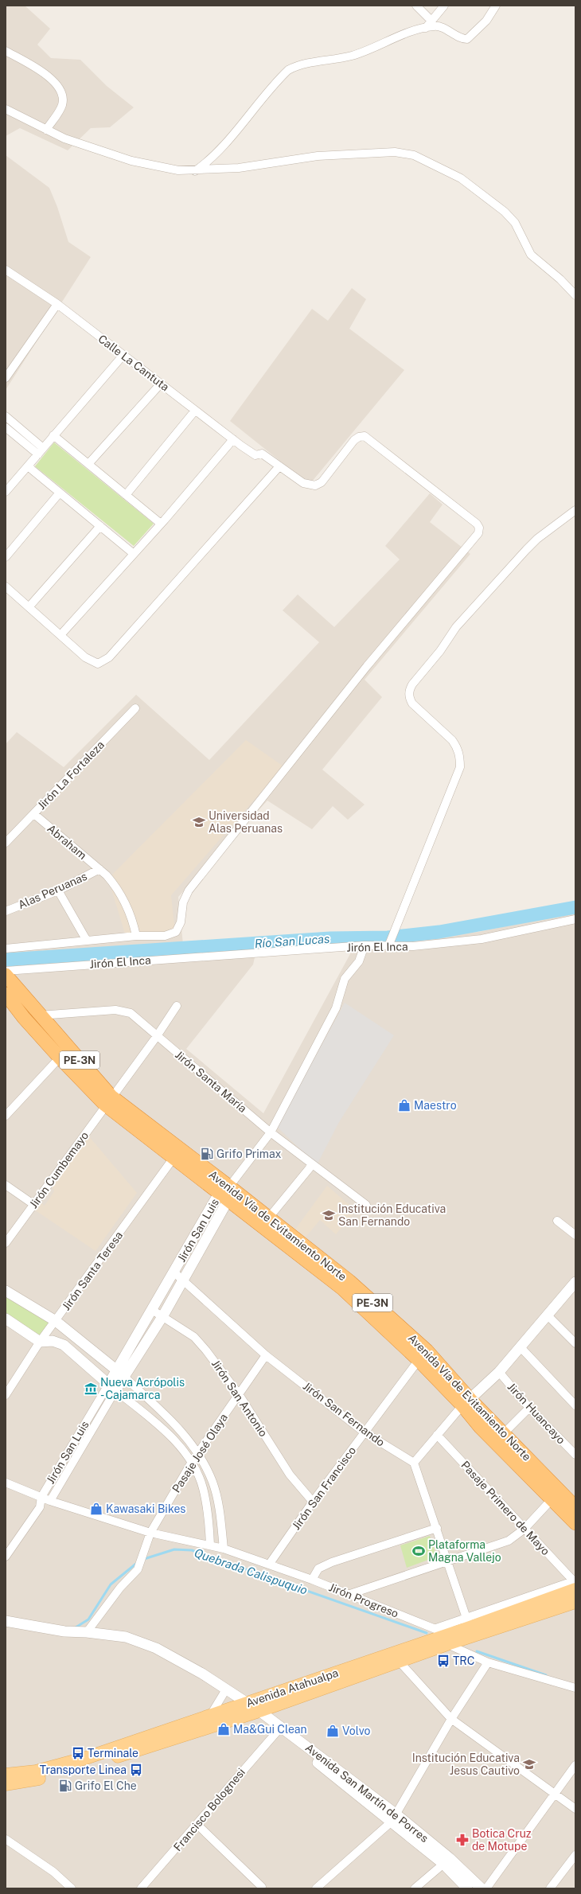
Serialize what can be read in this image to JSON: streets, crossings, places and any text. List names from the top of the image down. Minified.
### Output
{"streets":{"highway":["PE-3N","Avenida Vía de Evitamiento Norte"],"main road":["Avenida Atahualpa"],"street":["Calle La Cantuta","Jirón La Fortaleza","Abraham","Alas Peruanas","Jirón El Inca","Jirón Santa María","Jirón Cumbemayo","Jirón San Luis","Jirón Santa Teresa","Jirón San Antonio","Jirón Huancayo","Jirón San Fernando","Pasaje José Olaya","Jirón San Francisco","Pasaje Primero de Mayo","Jirón Progreso","Avenida San Martín de Porres","Francisco Bolognesi"]},"crossings":[["Calle La Cantuta","Abraham"],["Jirón La Fortaleza","Abraham"],["Abraham","Alas Peruanas"],["PE-3N","Jirón Santa María"],["PE-3N","Jirón Cumbemayo"],["PE-3N","Avenida Vía de Evitamiento Norte"],["PE-3N","Jirón San Luis"],["PE-3N","Jirón Santa Teresa"],["Jirón Santa María","Jirón Cumbemayo"],["Avenida Vía de Evitamiento Norte","Jirón San Luis"],["Avenida Vía de Evitamiento Norte","Jirón San Francisco"],["Jirón San Luis","Jirón San Antonio"],["Jirón San Luis","Jirón San Fernando"],["Jirón San Luis","Jirón Progreso"],["Jirón San Antonio","Pasaje José Olaya"],["Jirón San Antonio","Jirón San Francisco"],["Jirón San Fernando","Pasaje José Olaya"],["Jirón San Fernando","Jirón San Francisco"],["Pasaje José Olaya","Jirón Progreso"],["Pasaje José Olaya","Avenida San Martín de Porres"],["Jirón San Francisco","Jirón Progreso"],["Pasaje Primero de Mayo","Avenida Atahualpa"],["Jirón Progreso","Avenida Atahualpa"],["Avenida Atahualpa","Avenida San Martín de Porres"],["Avenida San Martín de Porres","Francisco Bolognesi"]],"water":["Río San Lucas","Quebrada Calispuquio"],"places":{"school or university":["Universidad Alas Peruanas","Institución Educativa San Fernando","Institución Educativa Jesus Cautivo"],"shop":["Maestro","Kawasaki Bikes","Ma&Gui Clean","Volvo"],"fuel station":["Grifo Primax","Grifo El Che"],"museum":["Nueva Acrópolis - Cajamarca"],"sports":["Plataforma Magna Vallejo"],"bus stop":["TRC","Terminale","Transporte Linea"],"pharmacy":["Botica Cruz de Motupe"]}}
